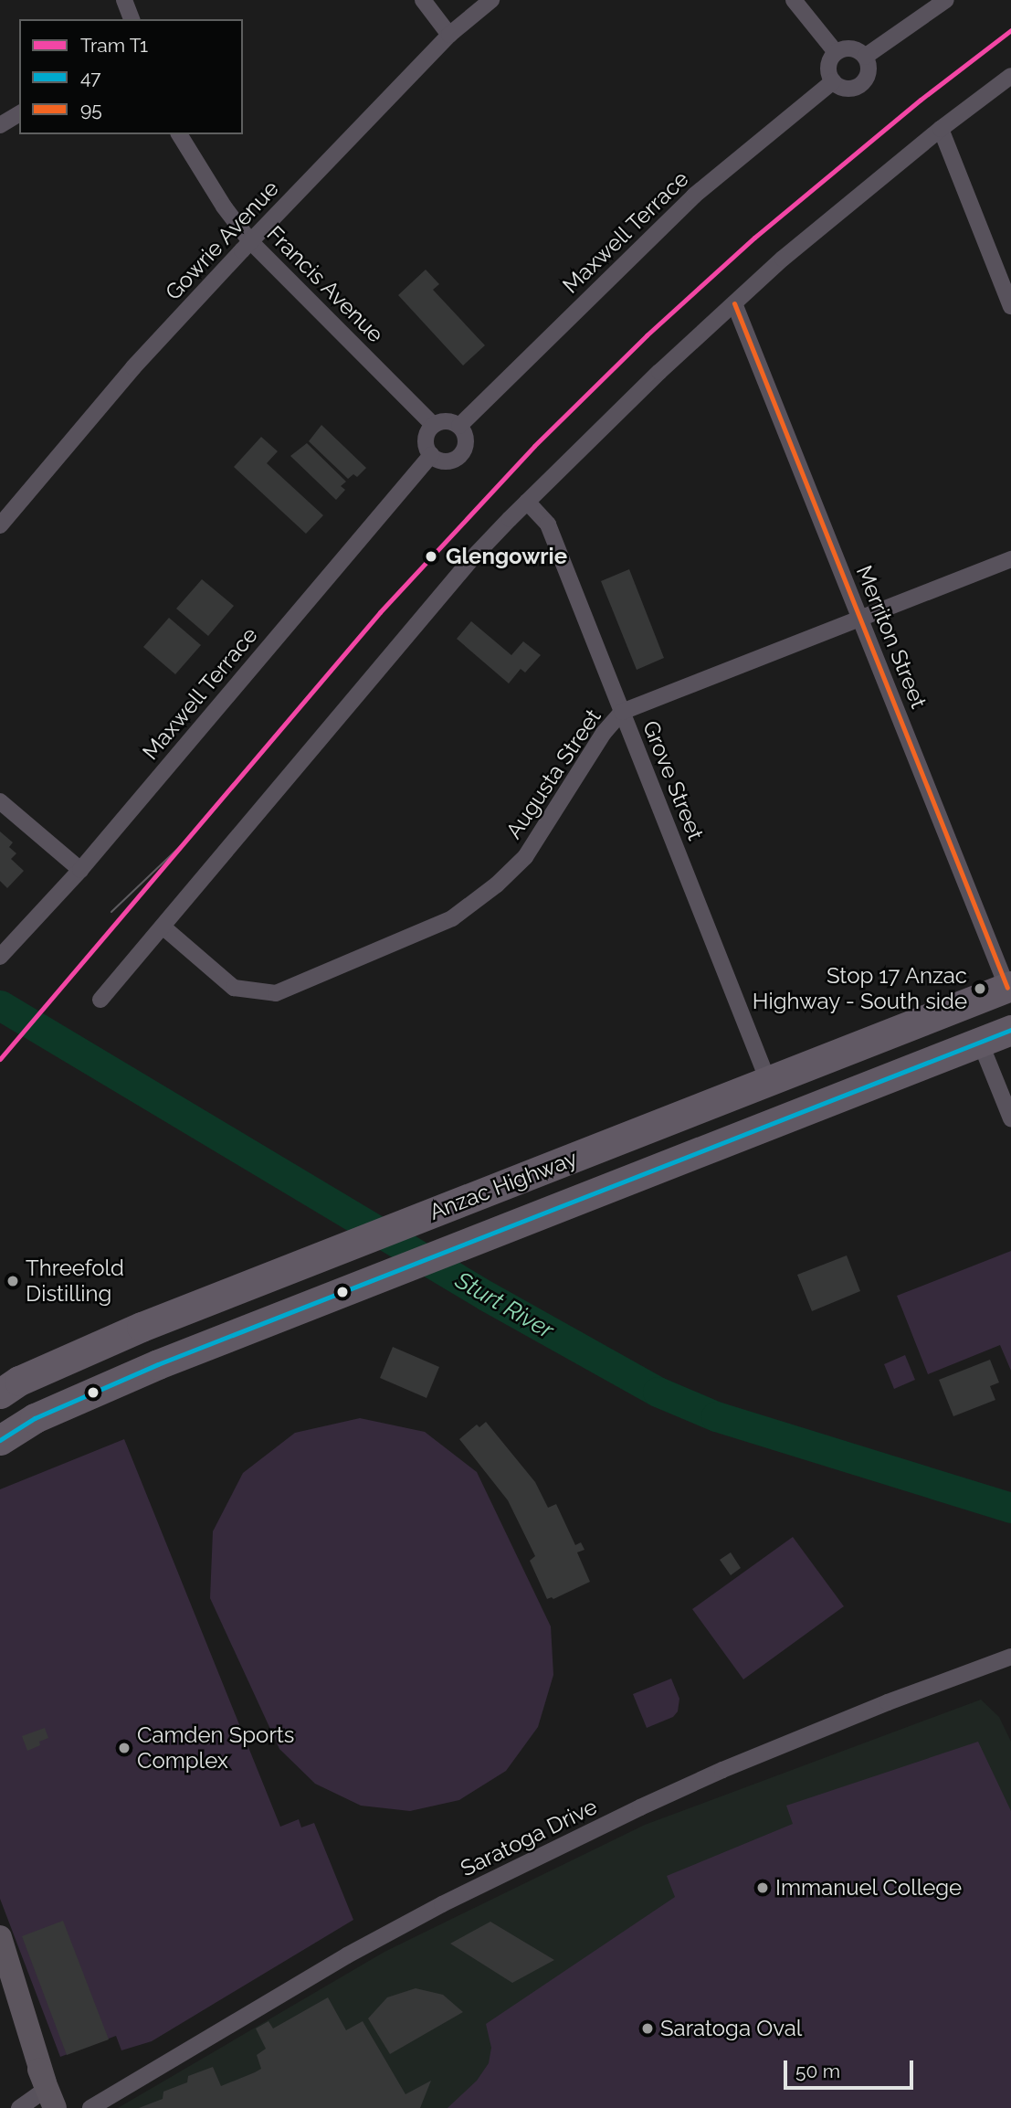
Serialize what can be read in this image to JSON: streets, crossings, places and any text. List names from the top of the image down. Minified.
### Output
{"streets":{"highway":["Anzac Highway"],"street":["Maxwell Terrace","Gowrie Avenue","Francis Avenue","Merriton Street","Augusta Street","Grove Street","Saratoga Drive"]},"crossings":[["Maxwell Terrace","Francis Avenue"],["Gowrie Avenue","Francis Avenue"],["Merriton Street","Augusta Street"],["Merriton Street","Anzac Highway"],["Augusta Street","Grove Street"],["Grove Street","Anzac Highway"]],"water":["Sturt River"],"places":["Glengowrie","Stop 17 Anzac Highway - South side","Threefold Distilling","Camden Sports Complex","Immanuel College","Saratoga Oval"],"lines":["tram line T1","transit line 95","transit line 47"],"legend":["Tram T1","47","95"],"scale_bar":"50 m"}
